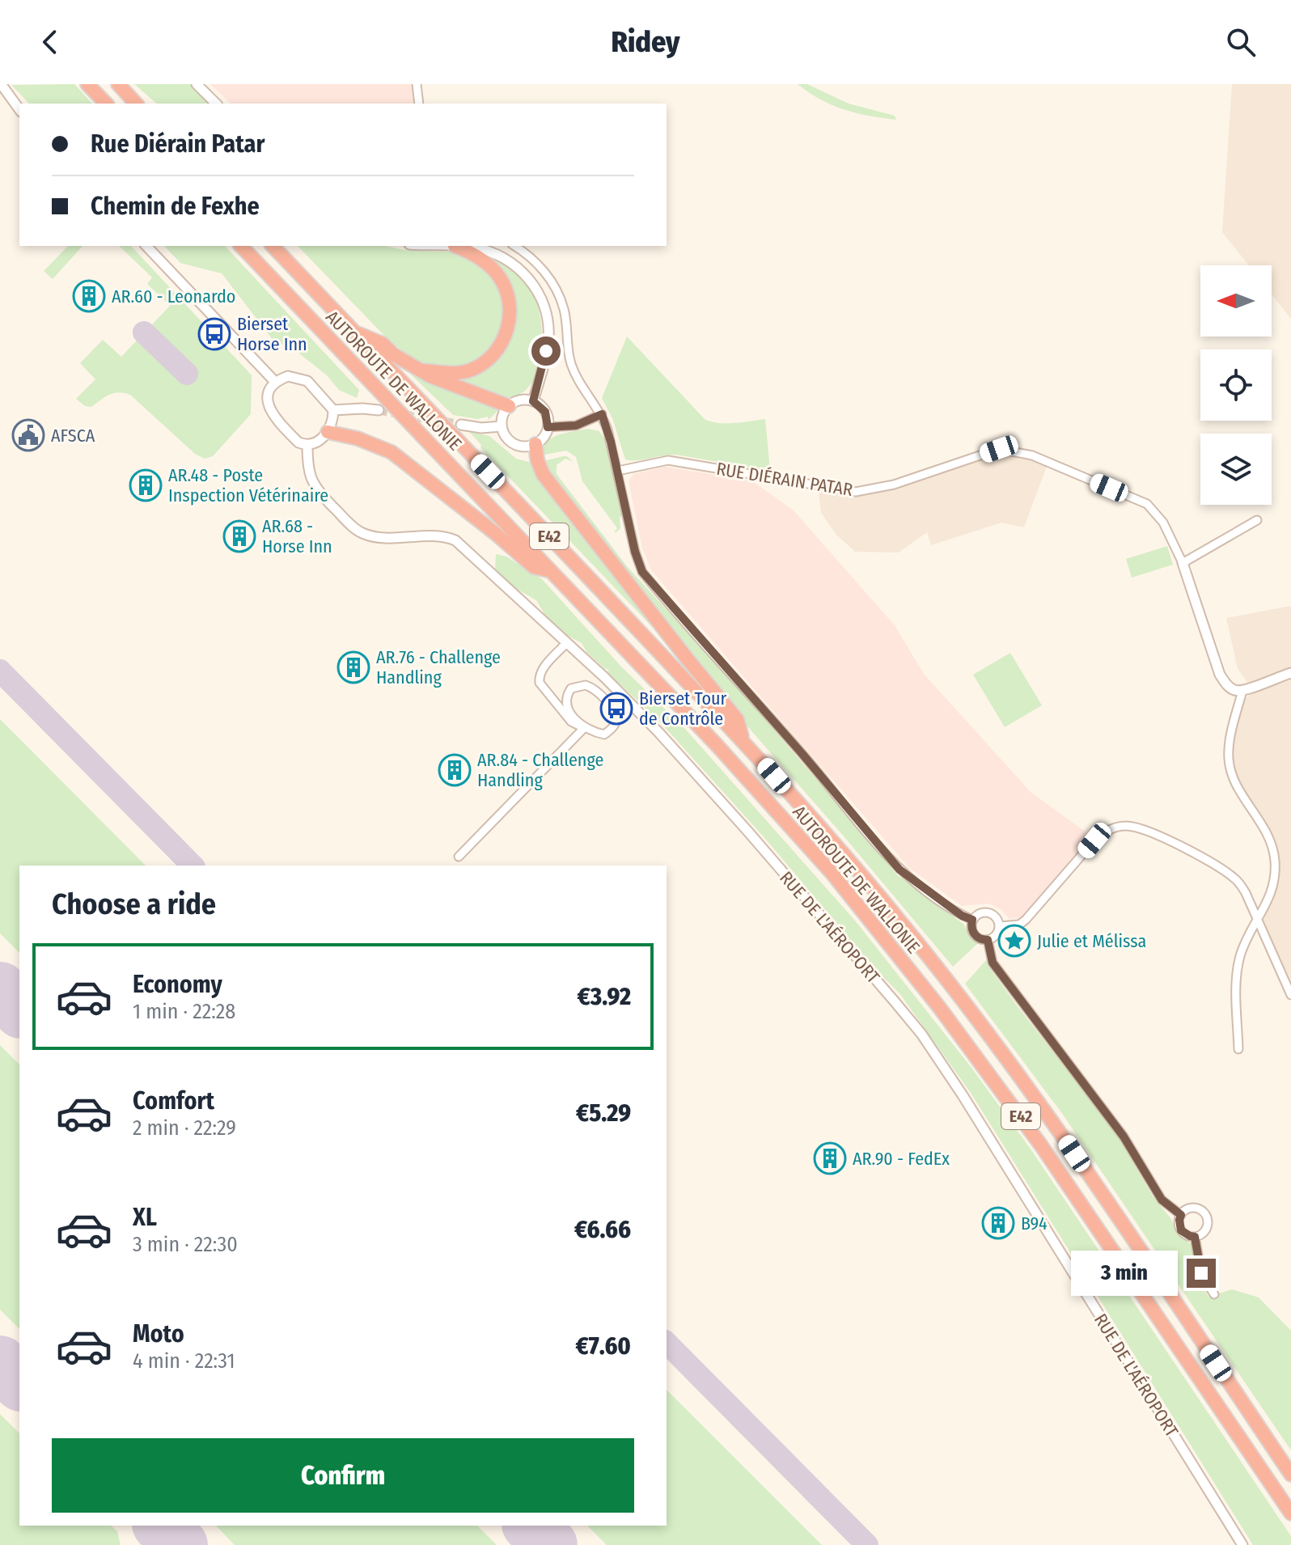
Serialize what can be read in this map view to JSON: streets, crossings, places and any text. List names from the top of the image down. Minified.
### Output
{"streets":{"highway":["AUTOROUTE DE WALLONIE","E42"],"street":["RUE DIÉRAIN PATAR","RUE DE L'AÉROPORT"]},"places":{"building":["AR.60 - Leonardo","AR.48 - Poste Inspection Vétérinaire","AR.68 - Horse Inn","AR.76 - Challenge Handling","AR.84 - Challenge Handling","AR.90 - FedEx","B94"],"bus stop":["Bierset Horse Inn","Bierset Tour de Contrôle"],"public building":["AFSCA"],"place":["Julie et Mélissa"]},"north":"left","page":{"header":"Ridey","banner":["Rue Diérain Patar","Chemin de Fexhe"],"heading":"Choose a ride","list":[{"name":"Economy","note":"1 min · 22:28","value":"€3.92"},{"name":"Comfort","note":"2 min · 22:29","value":"€5.29"},{"name":"XL","note":"3 min · 22:30","value":"€6.66"},{"name":"Moto","note":"4 min · 22:31","value":"€7.60"}],"bubble":"3 min","buttons":"Confirm"}}
